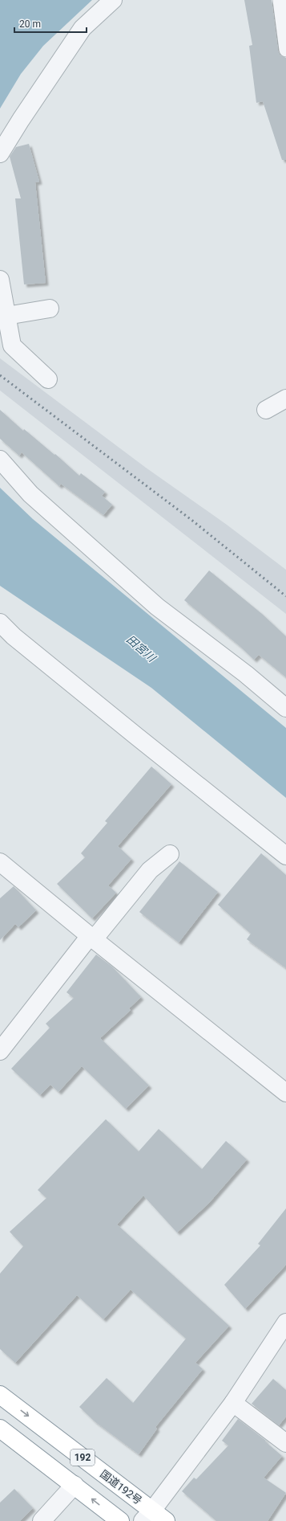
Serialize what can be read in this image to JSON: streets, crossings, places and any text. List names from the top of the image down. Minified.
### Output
{"streets":{"highway":["192","国道192号"]},"water":["田宮川"],"scale_bar":"20 m"}
